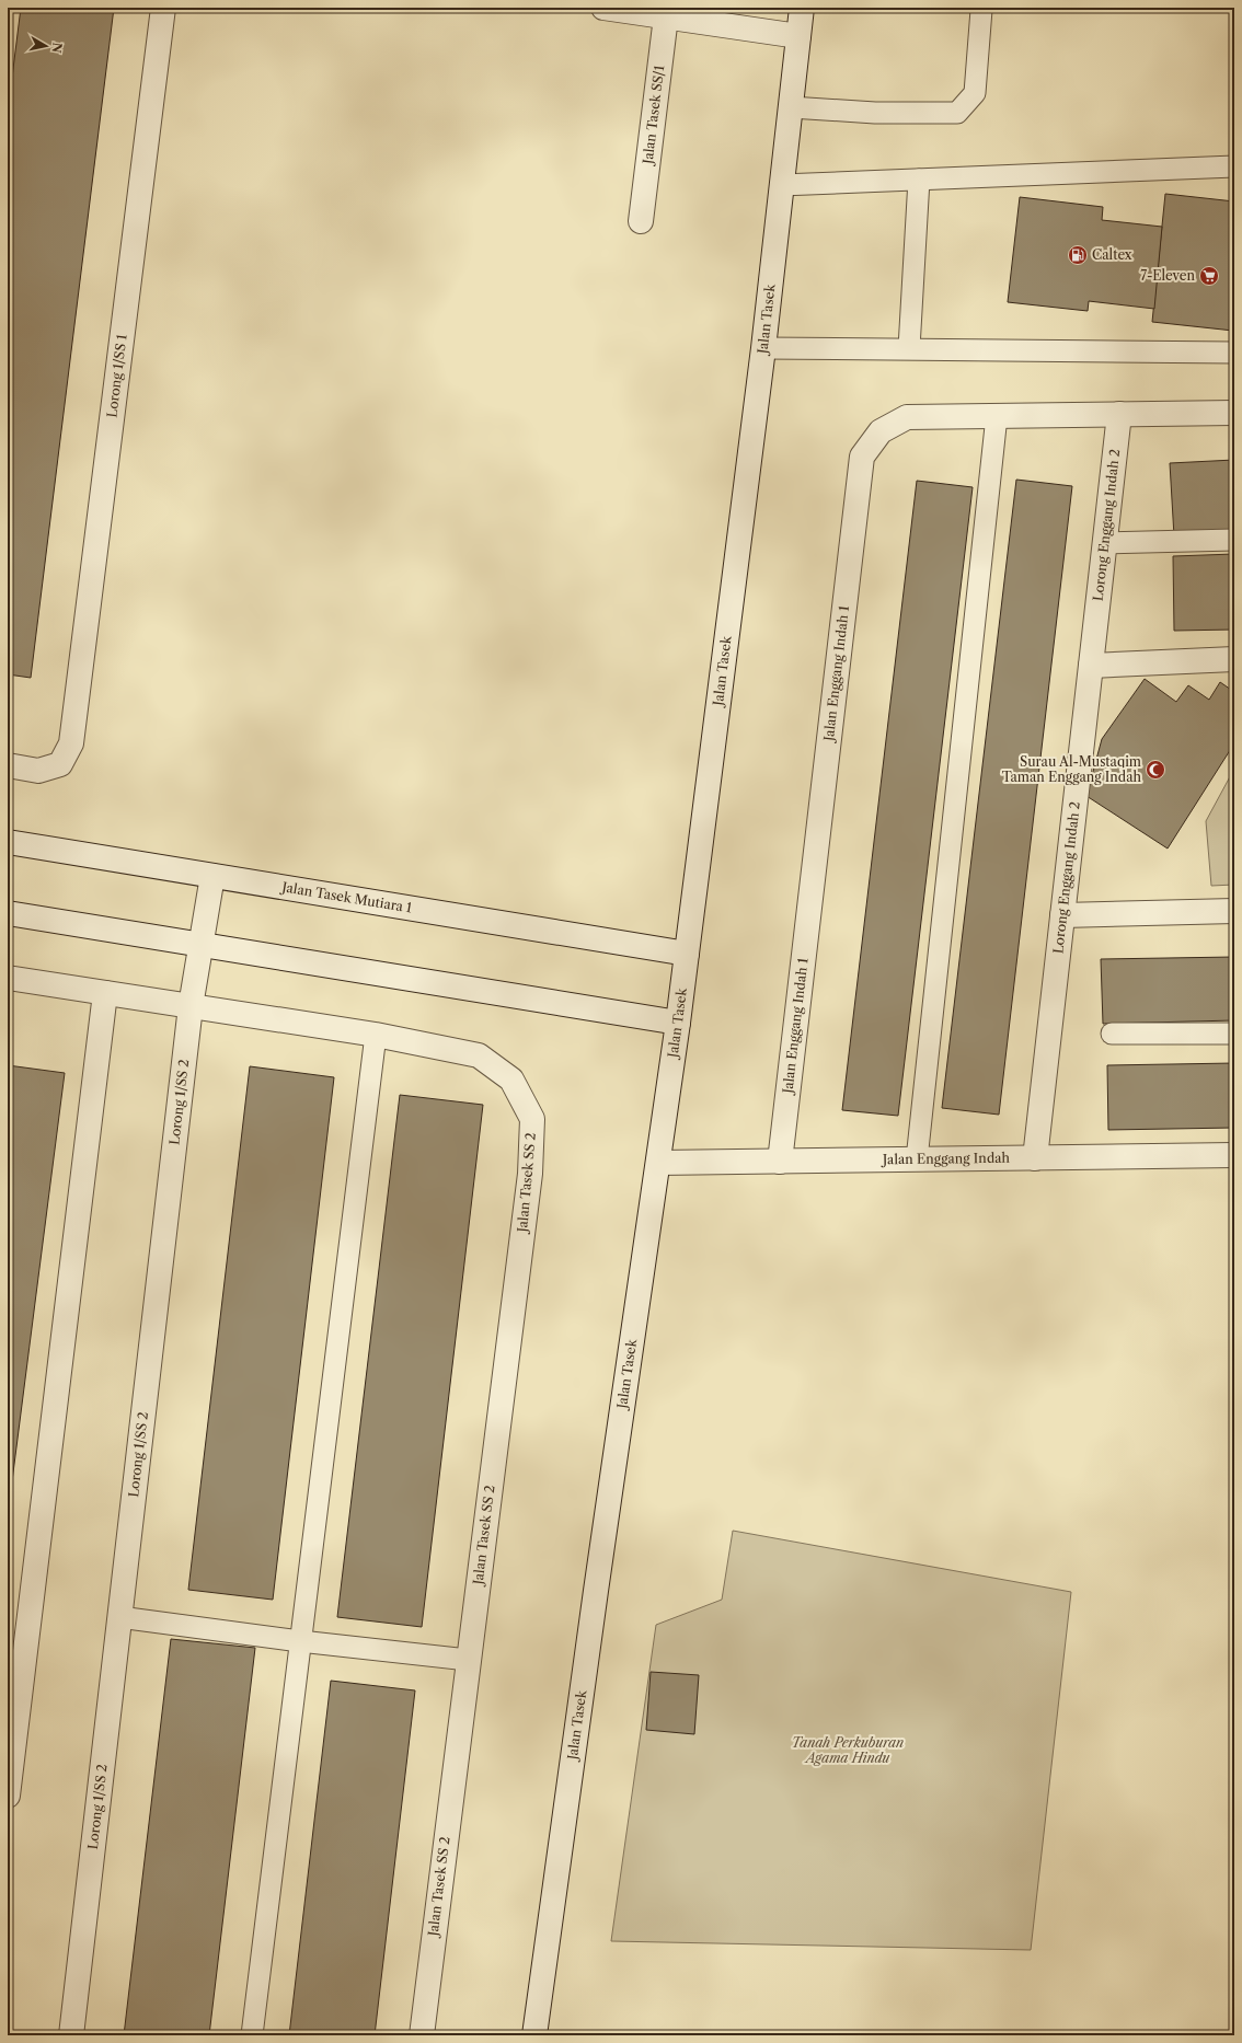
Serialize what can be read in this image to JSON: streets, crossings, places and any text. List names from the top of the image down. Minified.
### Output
{"streets":{"street":["Jalan Tasek SS/1","Jalan Tasek","Lorong 1/SS 1","Lorong Enggang Indah 2","Jalan Enggang Indah 1","Jalan Tasek Mutiara 1","Lorong 1/SS 2","Jalan Enggang Indah","Jalan Tasek SS 2"]},"crossings":[["Jalan Tasek","Jalan Tasek Mutiara 1"],["Jalan Tasek","Jalan Enggang Indah"],["Lorong Enggang Indah 2","Jalan Enggang Indah 1"],["Lorong Enggang Indah 2","Jalan Enggang Indah"],["Jalan Enggang Indah 1","Jalan Enggang Indah"],["Jalan Tasek Mutiara 1","Lorong 1/SS 2"]],"parks":["Tanah Perkuburan Agama Hindu"],"places":{"fuel station":["Caltex"],"supermarket":["7-Eleven"],"mosque":["Surau Al-Mustaqim Taman Enggang Indah"]},"north":"right"}
